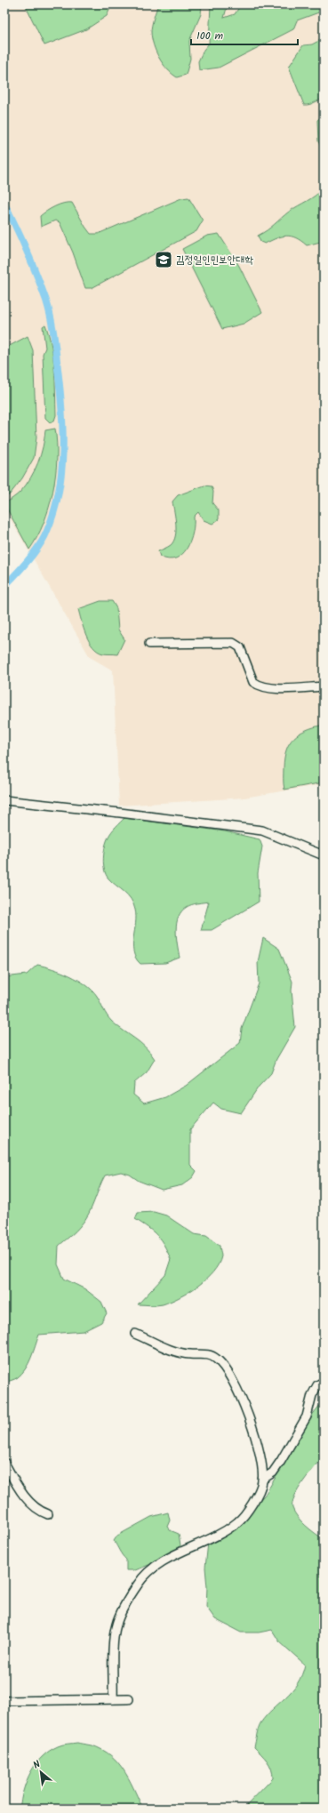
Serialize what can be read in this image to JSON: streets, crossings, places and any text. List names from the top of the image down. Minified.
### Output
{"places":{"school or university":["김정일인민보안대학"]},"scale_bar":"100 m","north":"top left"}
